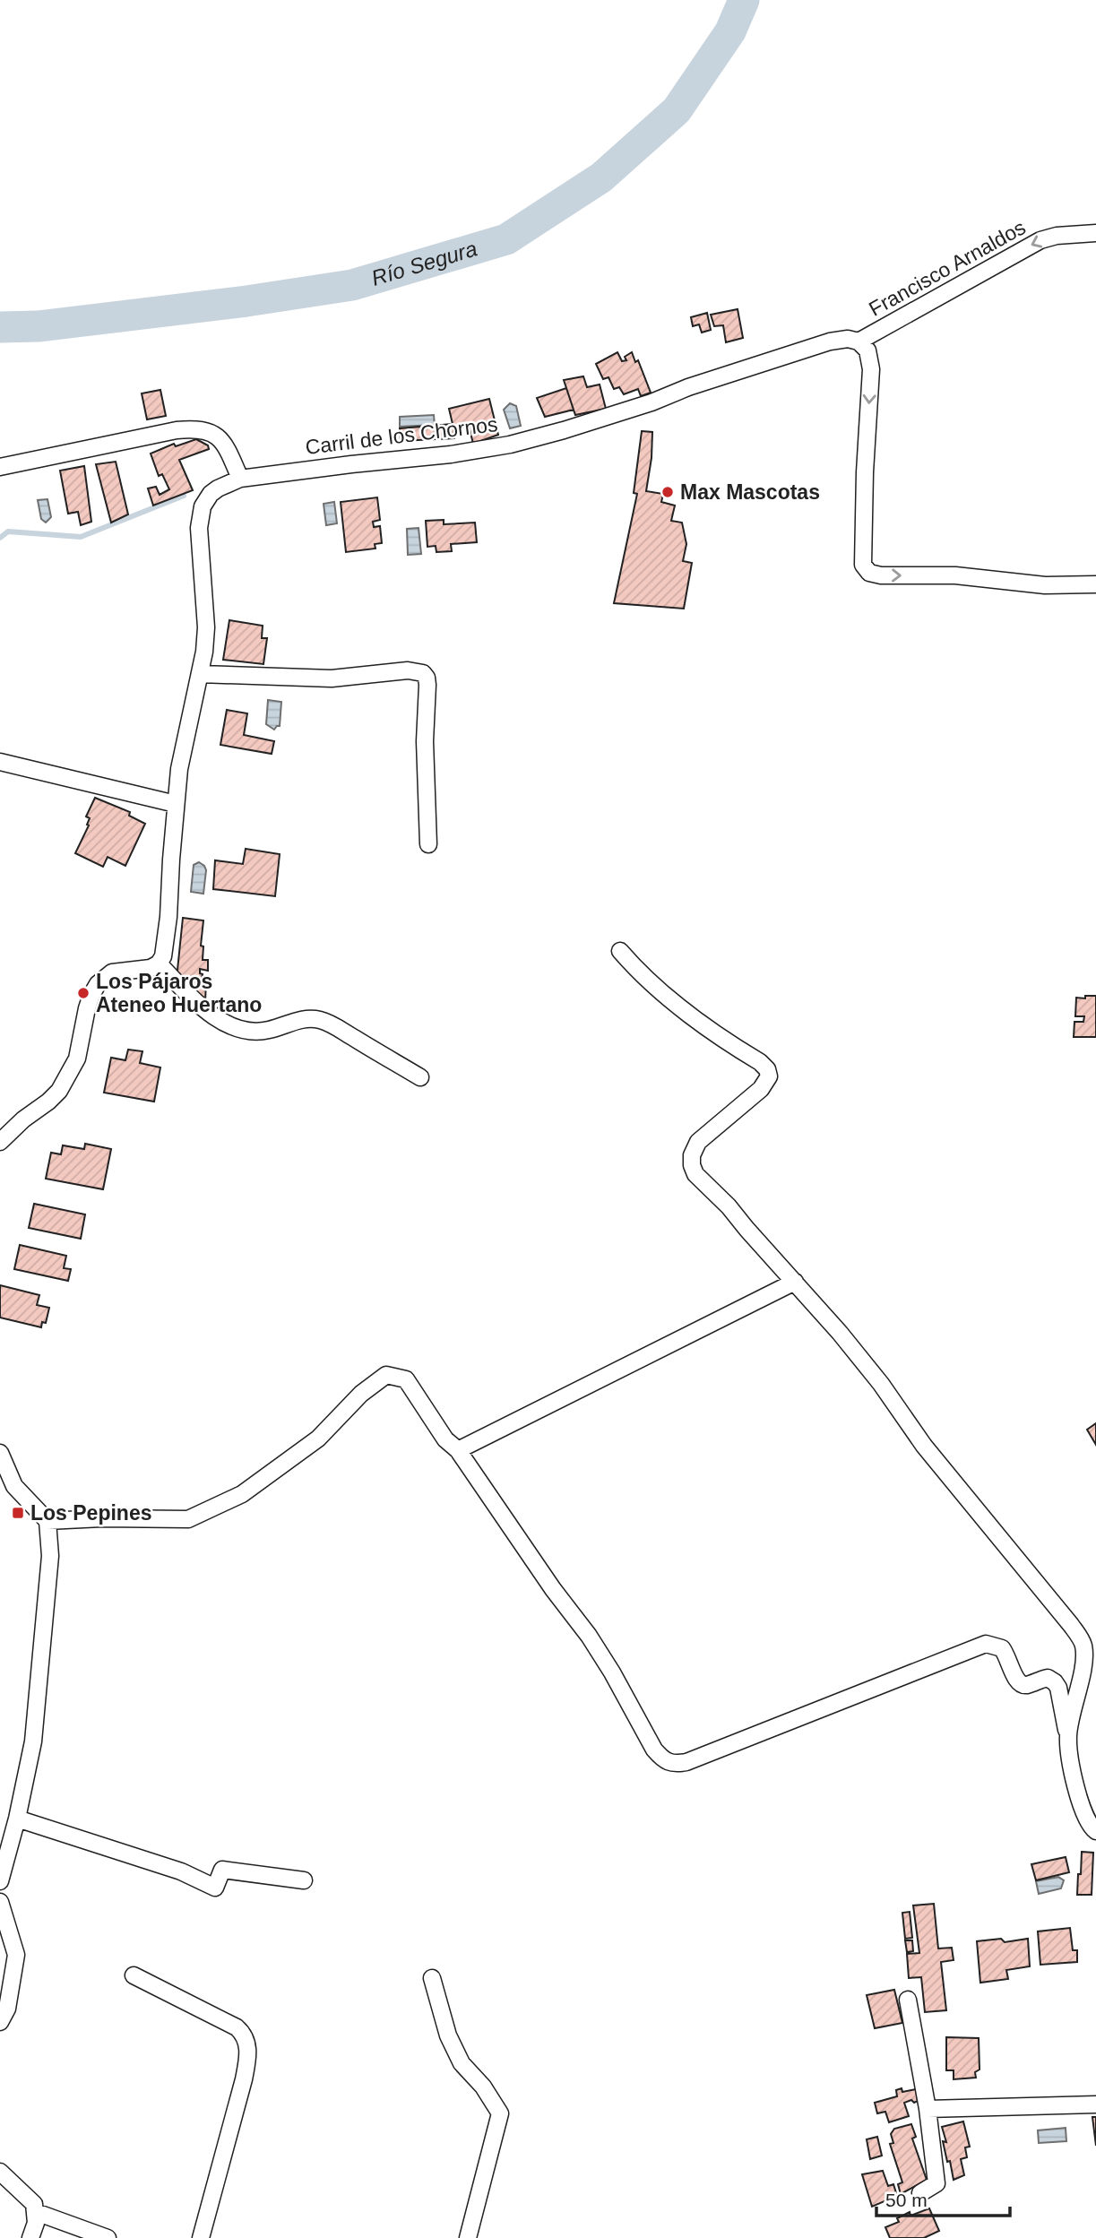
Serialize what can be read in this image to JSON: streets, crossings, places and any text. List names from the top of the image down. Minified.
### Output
{"streets":{"street":["Francisco Arnaldos","Carril de los Chornos"]},"crossings":[["Francisco Arnaldos","Carril de los Chornos"]],"one_way":["Francisco Arnaldos"],"water":["Río Segura"],"places":{"other":["Max Mascotas","Los Pájaros Ateneo Huertano"],"transit":["Los Pepines"]},"scale_bar":"50 m"}
